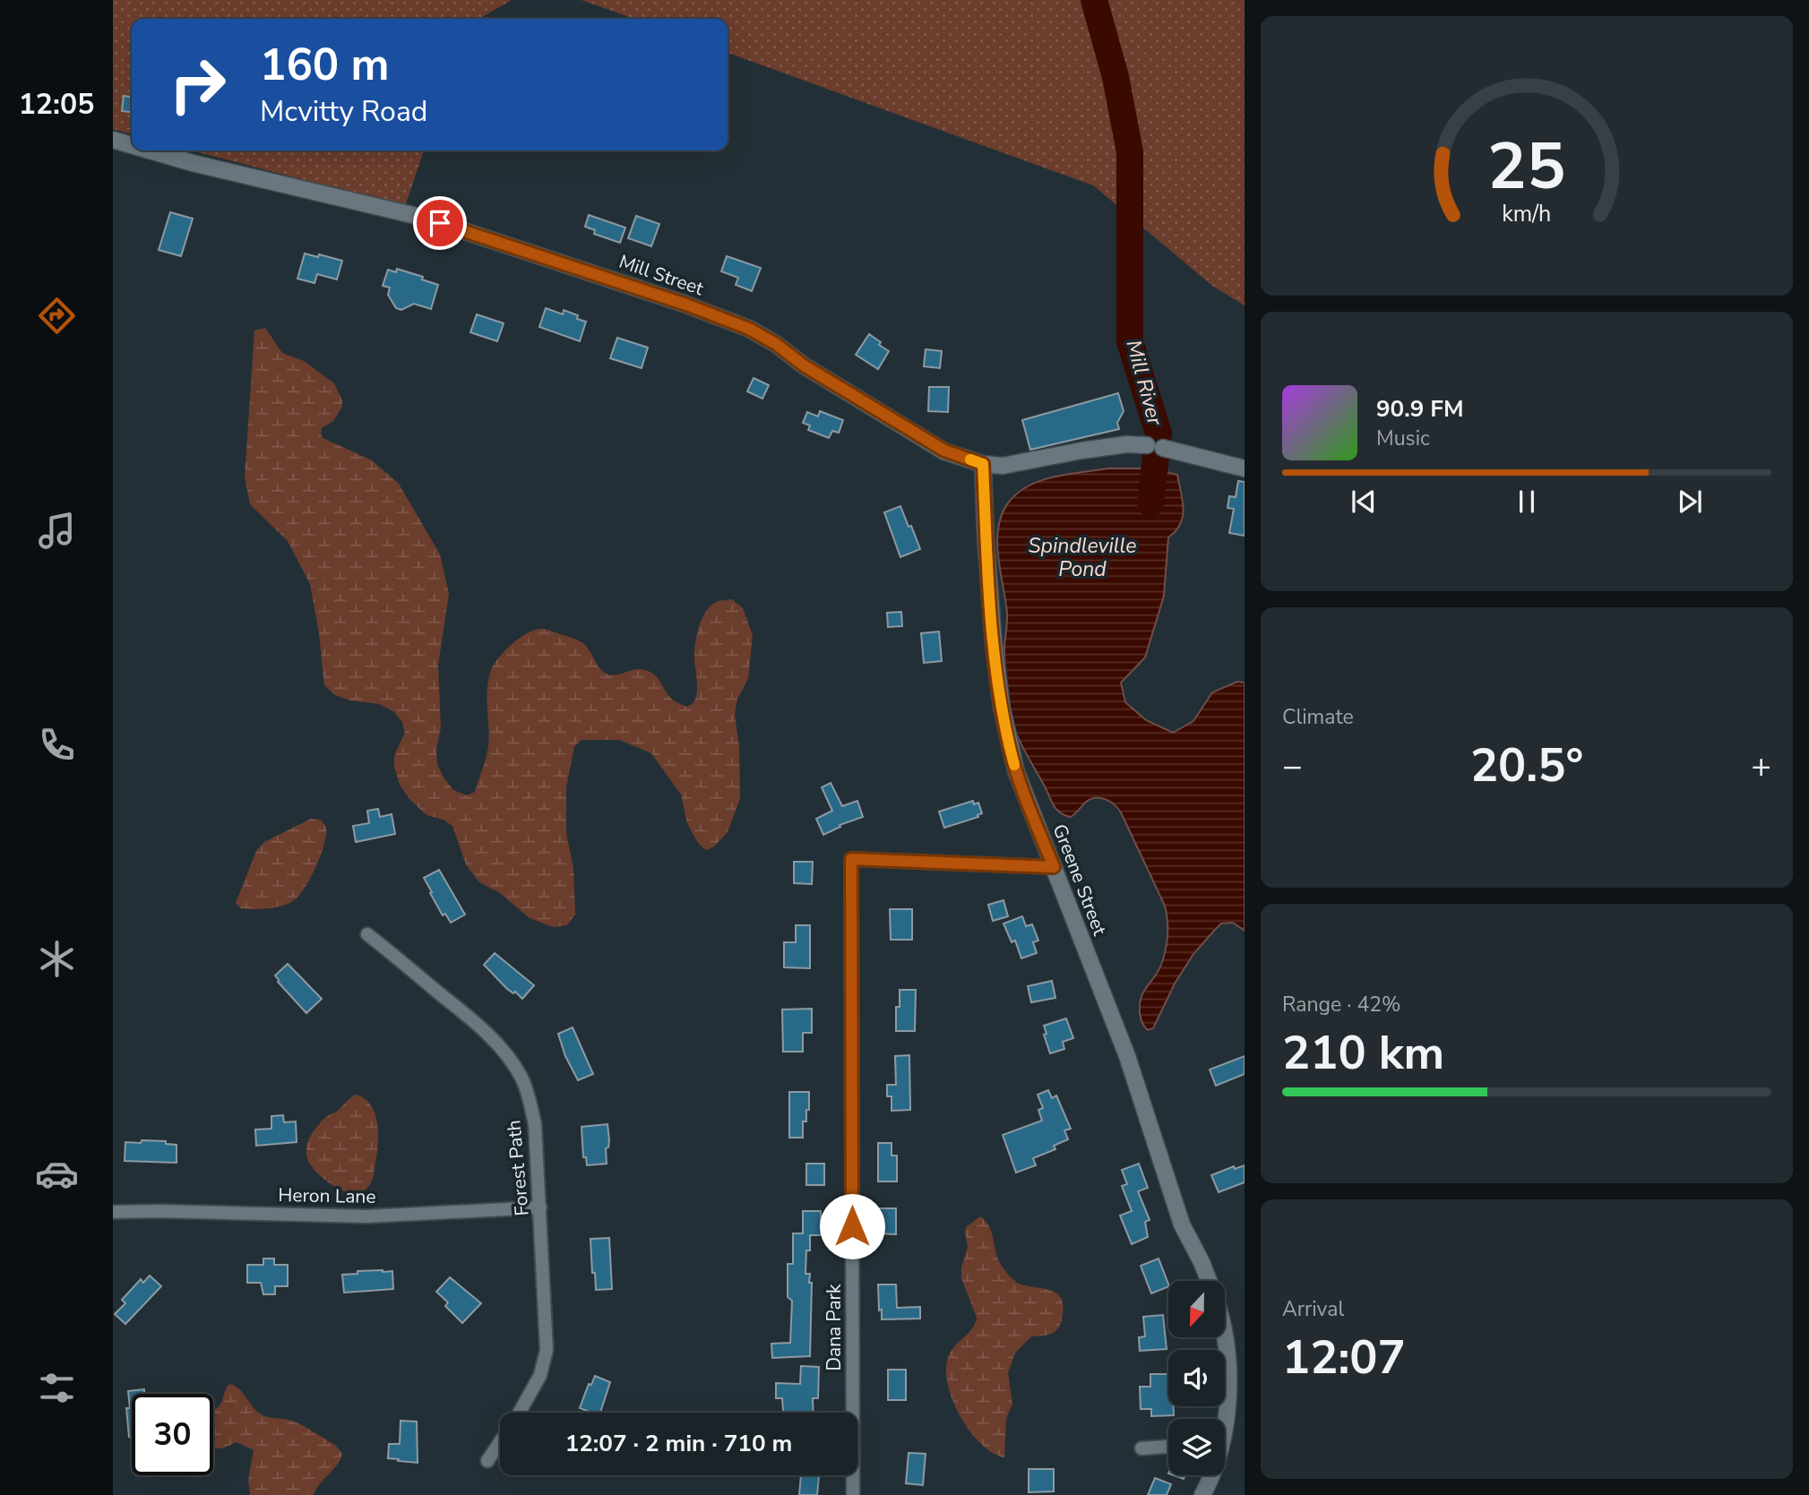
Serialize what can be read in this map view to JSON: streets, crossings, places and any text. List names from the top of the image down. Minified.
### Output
{"streets":{"street":["Mill Street","Greene Street","Forest Path","Heron Lane","Dana Park"]},"crossings":[["Mill Street","Greene Street"],["Greene Street","Dana Park"],["Forest Path","Heron Lane"]],"water":["Mill River","Spindleville Pond"],"north":"bottom","page":{"tabs":"12:05","turn":["160 m","Mcvitty Road"],"song":["90.9 FM","Music"],"tile":["Climate",["Range · 42%","210 km"],["Arrival","12:07"]],"heat":["−","20.5°","+"],"limit":"30","trip":"12:07 · 2 min · 710 m","gauge":["25","km/h"]}}
